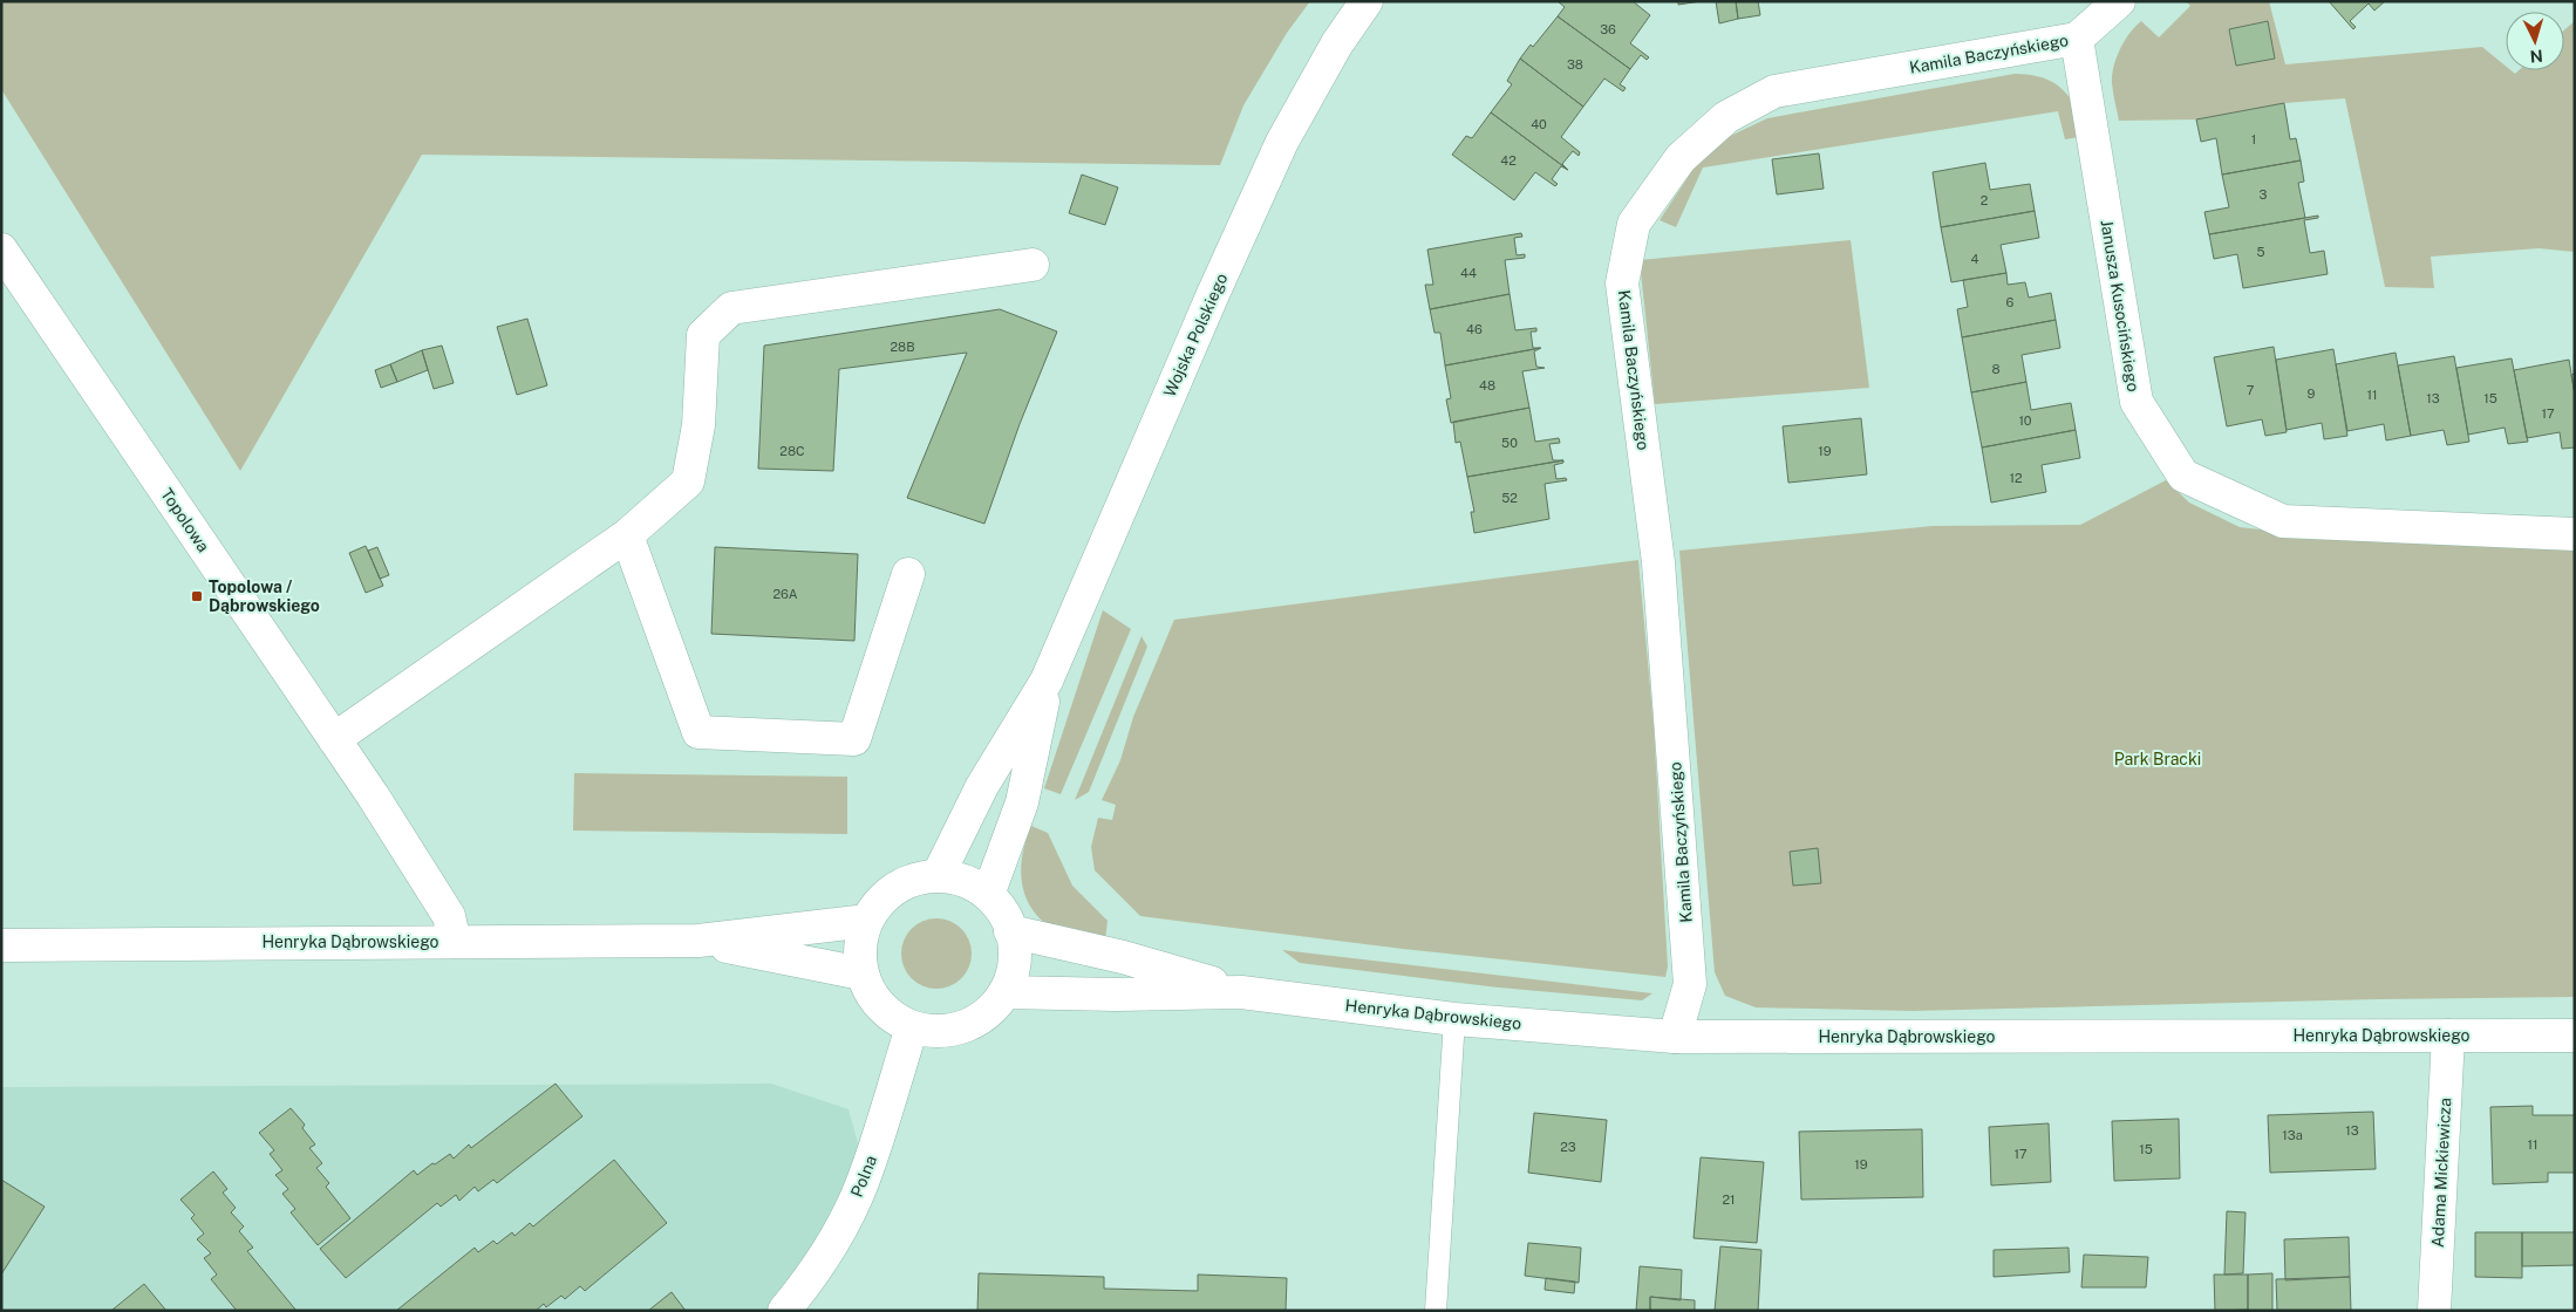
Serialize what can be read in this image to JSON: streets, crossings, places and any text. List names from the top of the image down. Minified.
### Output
{"streets":{"street":["Kamila Baczyńskiego","Janusza Kusocińskiego","Wojska Polskiego","Topolowa","Henryka Dąbrowskiego","Adama Mickiewicza","Polna"]},"crossings":[["Kamila Baczyńskiego","Janusza Kusocińskiego"],["Kamila Baczyńskiego","Henryka Dąbrowskiego"],["Topolowa","Henryka Dąbrowskiego"],["Henryka Dąbrowskiego","Adama Mickiewicza"]],"parks":["Park Bracki"],"places":{"transit":["Topolowa / Dąbrowskiego"]},"house_numbers":["36","38","40","1","42","3","2","5","4","44","6","46","28B","8","48","7","9","11","13","15","17","10","50","28C","19","12","52","26A","13","13a","11","23","15","17","19","21"],"north":"bottom"}
